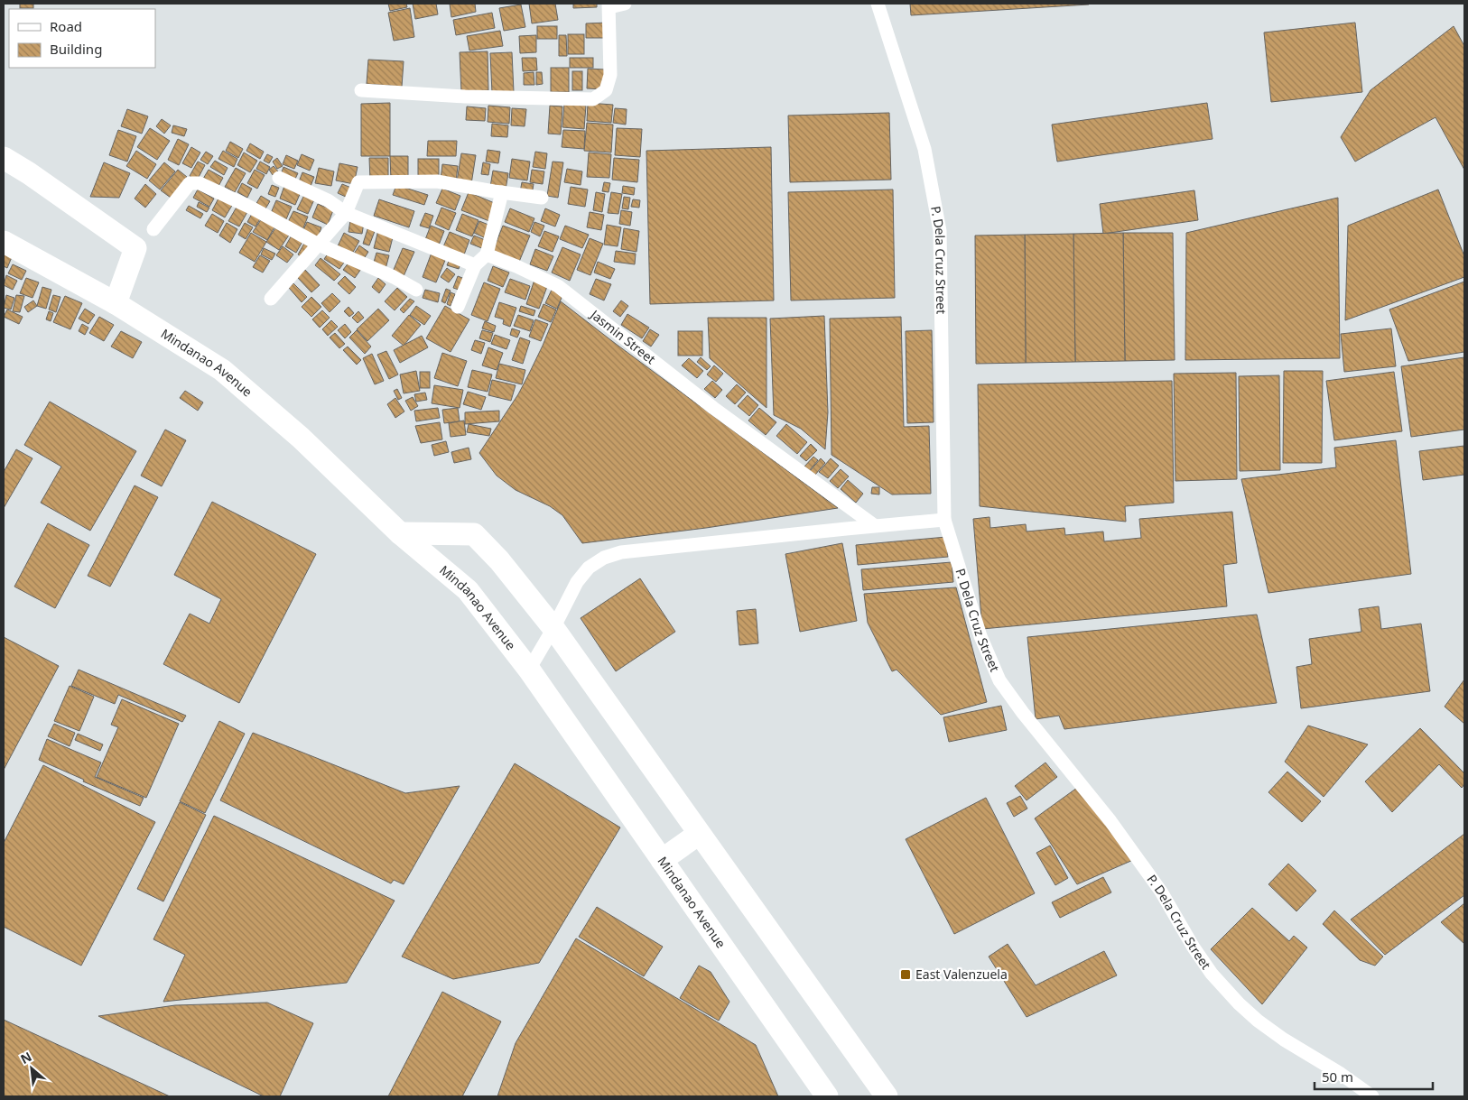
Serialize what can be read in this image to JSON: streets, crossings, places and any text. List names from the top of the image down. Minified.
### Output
{"streets":{"main road":["Mindanao Avenue"],"street":["P. Dela Cruz Street","Jasmin Street"]},"places":{"transit":["East Valenzuela"]},"legend":["Road","Building"],"scale_bar":"50 m","north":"top left"}
